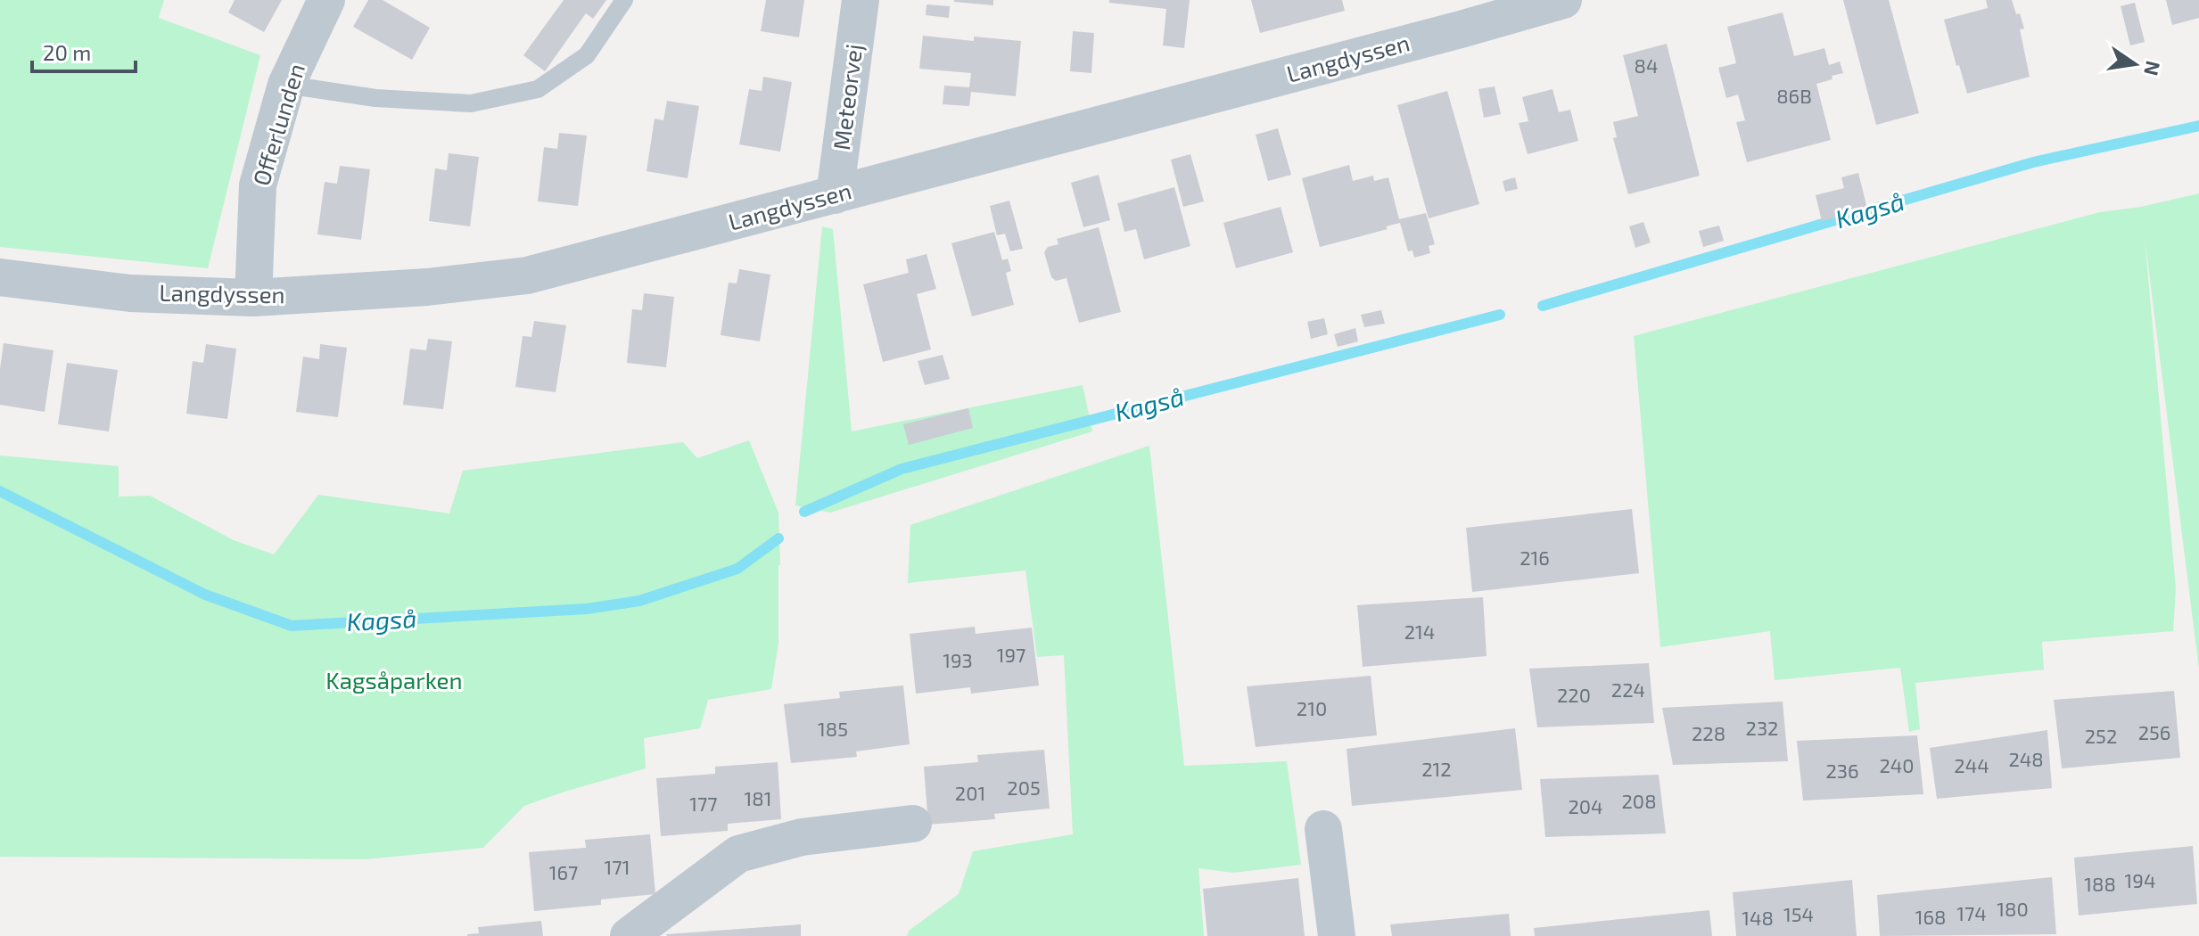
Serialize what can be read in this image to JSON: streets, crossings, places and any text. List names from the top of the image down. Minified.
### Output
{"streets":{"street":["Langdyssen","Meteorvej","Offerlunden"]},"crossings":[["Langdyssen","Meteorvej"],["Langdyssen","Offerlunden"]],"water":["Kagså"],"parks":["Kagsåparken"],"house_numbers":["84","86B","216","214","197","193","224","220","210","232","185","256","228","252","248","240","244","212","236","205","201","181","208","177","204","171","167","194","188","180","174","154","168","148"],"scale_bar":"20 m","north":"right"}
